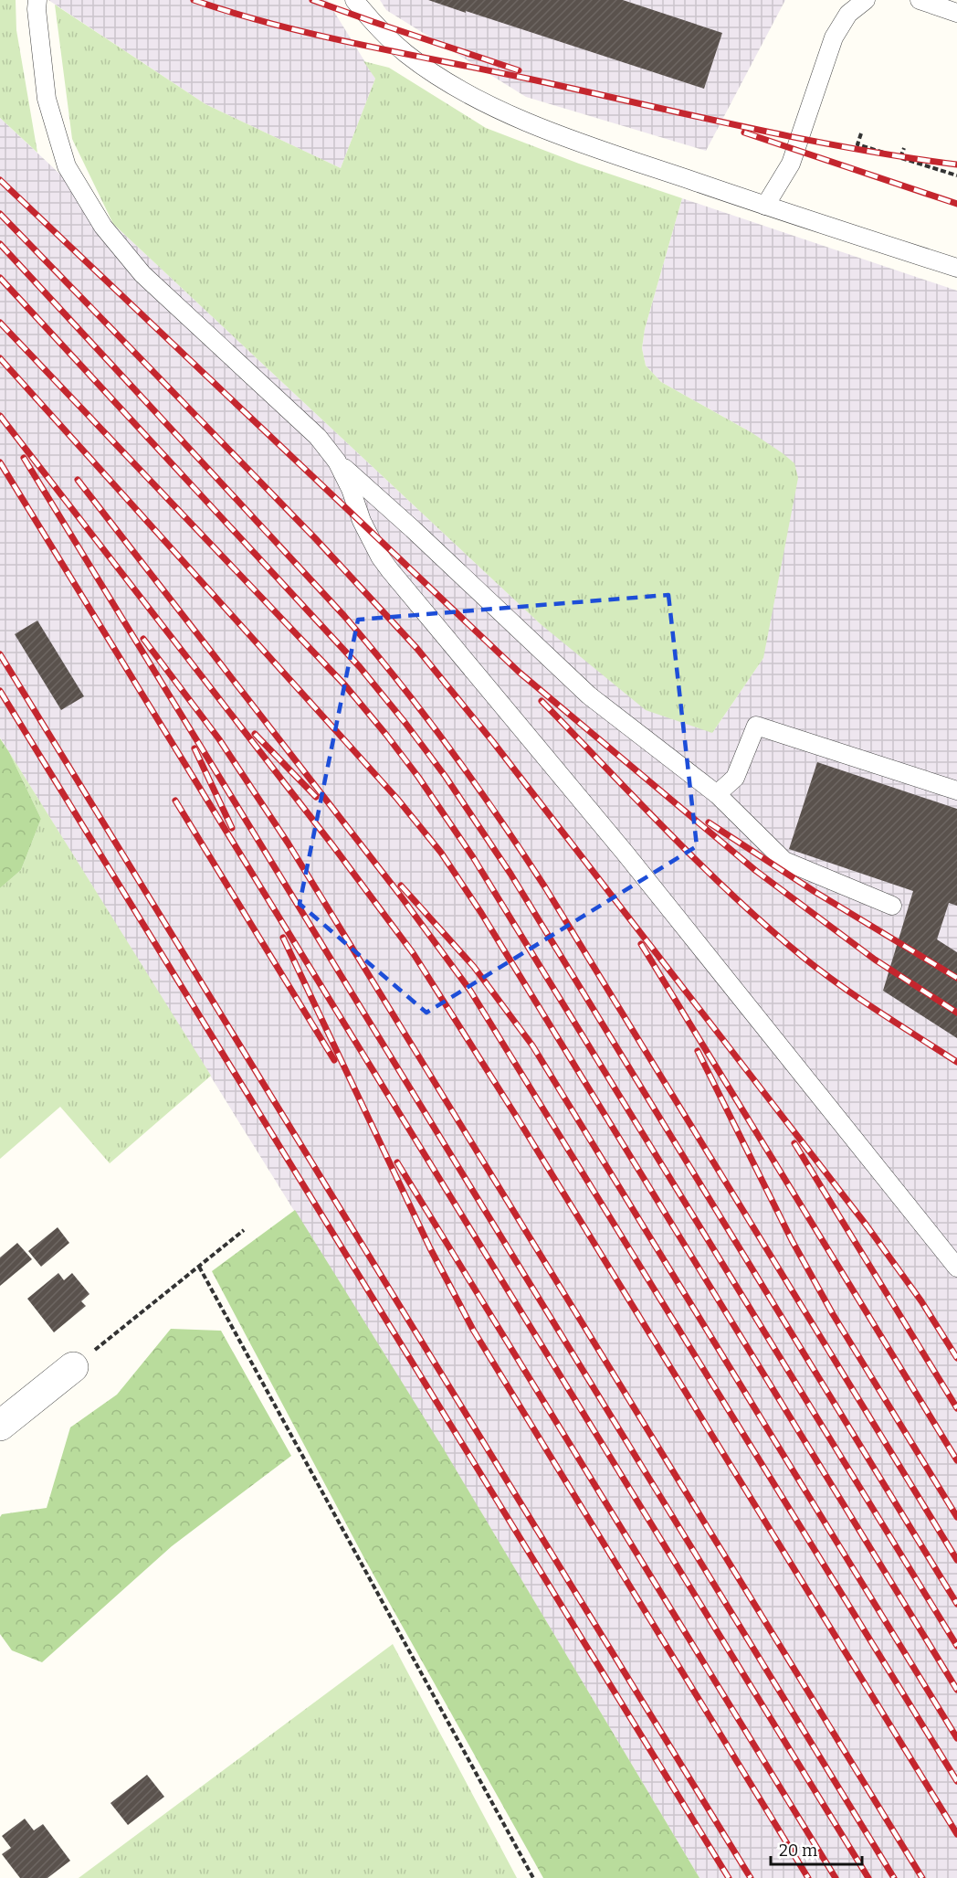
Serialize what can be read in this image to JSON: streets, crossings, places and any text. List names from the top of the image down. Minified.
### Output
{"scale_bar":"20 m"}
